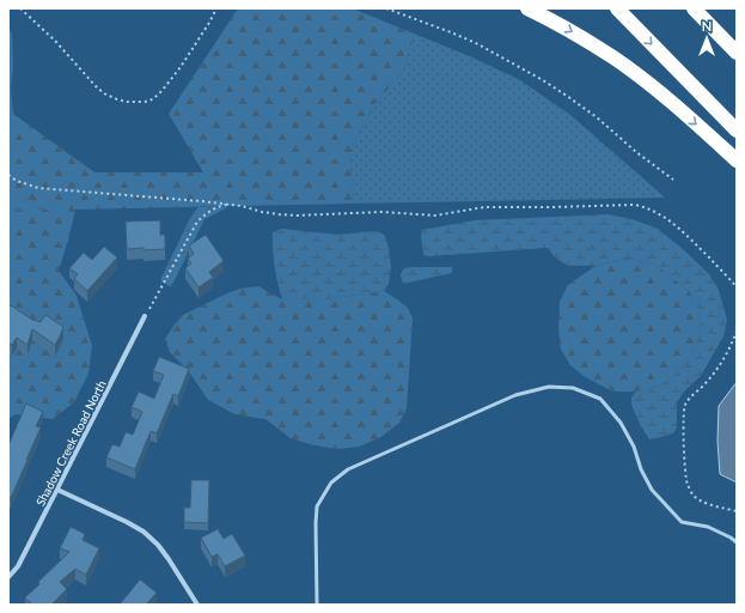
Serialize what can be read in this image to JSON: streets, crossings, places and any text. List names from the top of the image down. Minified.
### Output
{"streets":{"street":["Shadow Creek Road North"]},"north":"top"}
